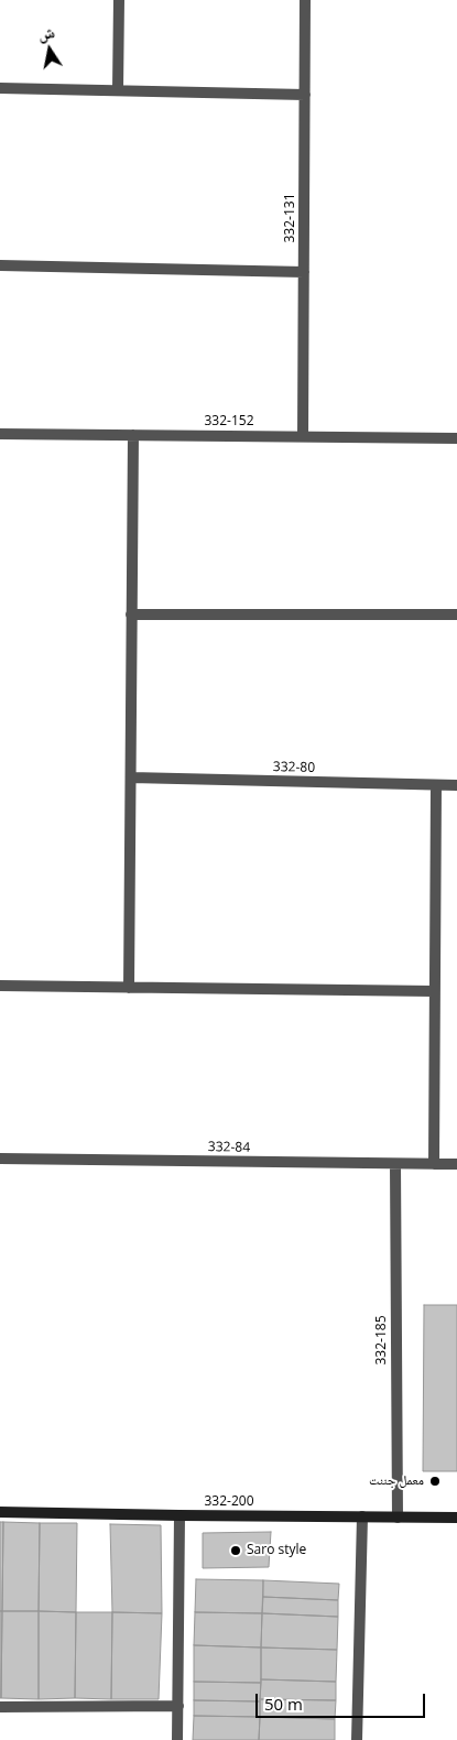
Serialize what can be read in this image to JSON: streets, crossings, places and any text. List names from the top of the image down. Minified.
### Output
{"streets":{"street":["332-131","332-152","332-80","332-84","332-185","332-200"]},"crossings":[["332-131","332-152"],["332-84","332-185"],["332-185","332-200"]],"places":["معمل جننت","Saro style"],"scale_bar":"50 m","north":"top"}
